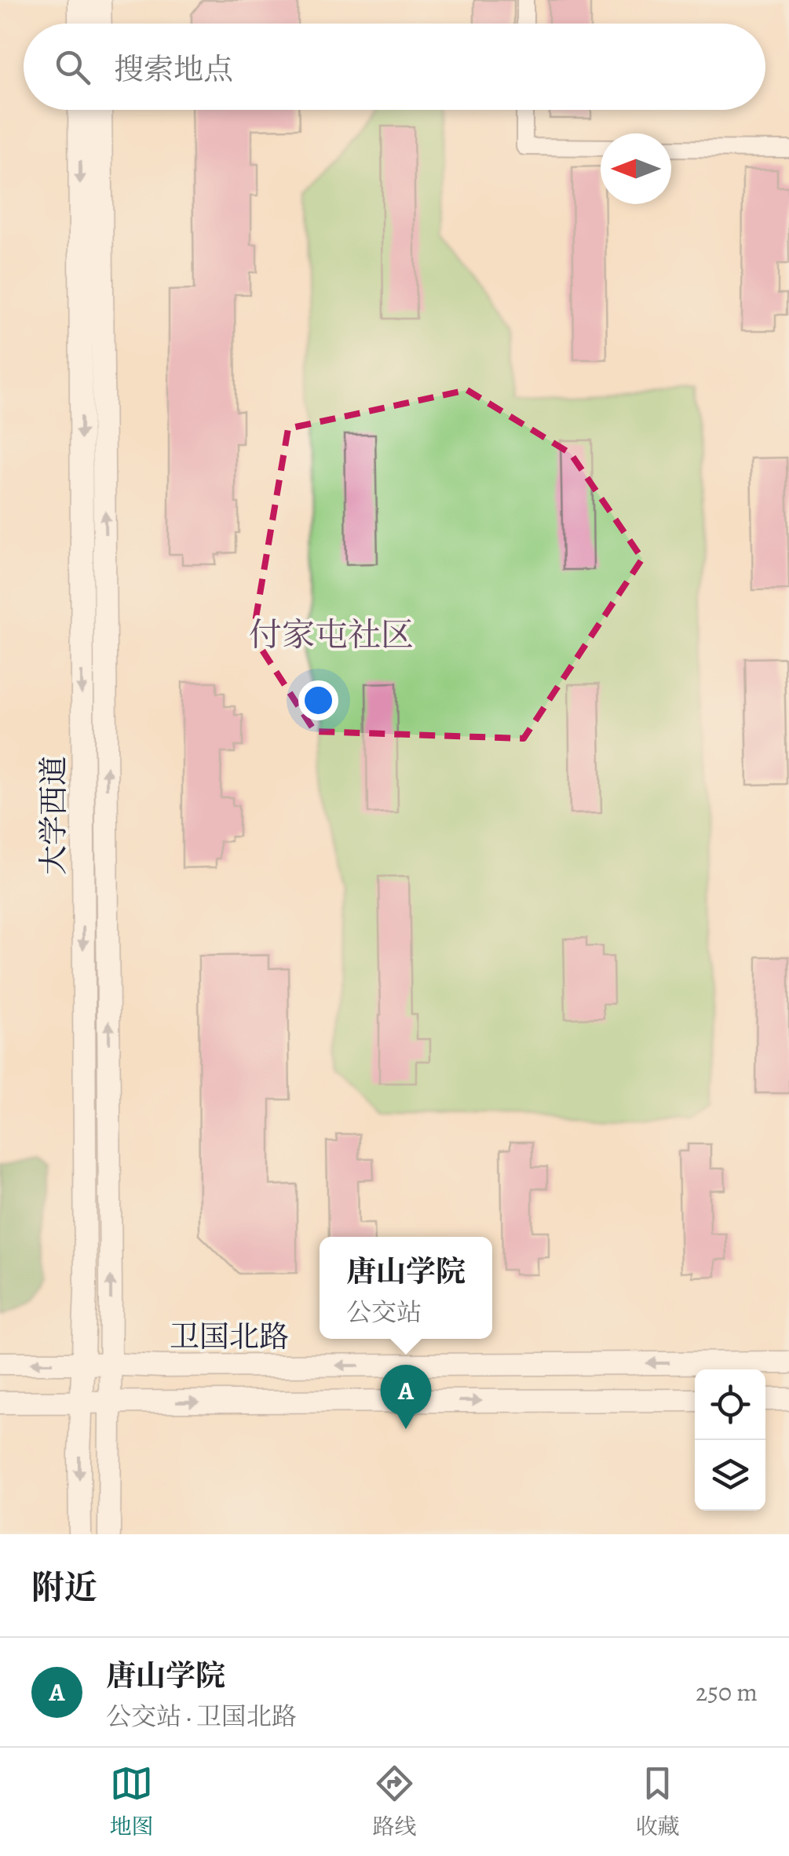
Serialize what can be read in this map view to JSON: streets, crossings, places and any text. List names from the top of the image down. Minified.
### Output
{"streets":{"main road":["大学西道","卫国北路"]},"crossings":[["大学西道","卫国北路"]],"districts":["付家屯社区"],"north":"left","page":{"search":"搜索地点","popup":["唐山学院","公交站"],"pins":"A","heading":"附近","list":[{"mark":"A","name":"唐山学院","note":"公交站 · 卫国北路","value":"250 m"}],"nav":["地图","路线","收藏"]}}
